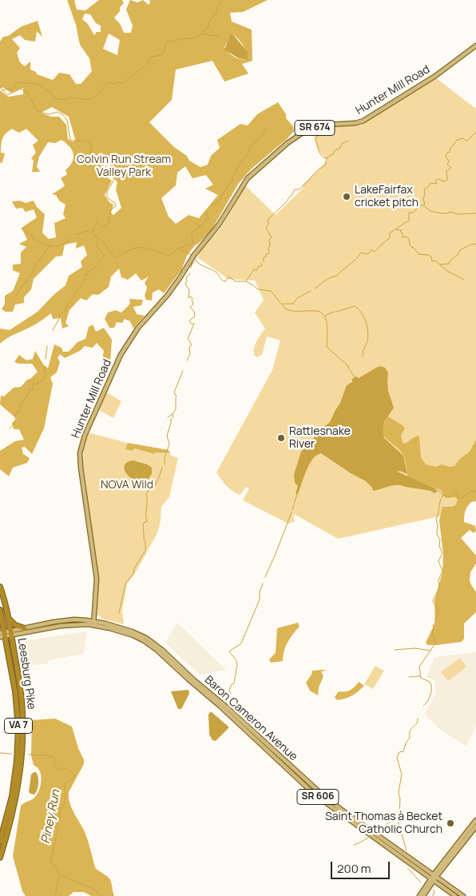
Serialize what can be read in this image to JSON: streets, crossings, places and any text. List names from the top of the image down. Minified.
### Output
{"streets":{"highway":["Leesburg Pike","VA 7"],"main road":["Hunter Mill Road","SR 674","Baron Cameron Avenue","SR 606"]},"crossings":[["Hunter Mill Road","Baron Cameron Avenue"],["Leesburg Pike","Baron Cameron Avenue"]],"water":["Piney Run"],"parks":["Colvin Run Stream Valley Park","NOVA Wild"],"places":["LakeFairfax cricket pitch","Rattlesnake River","Saint Thomas à Becket Catholic Church"],"scale_bar":"200 m"}
